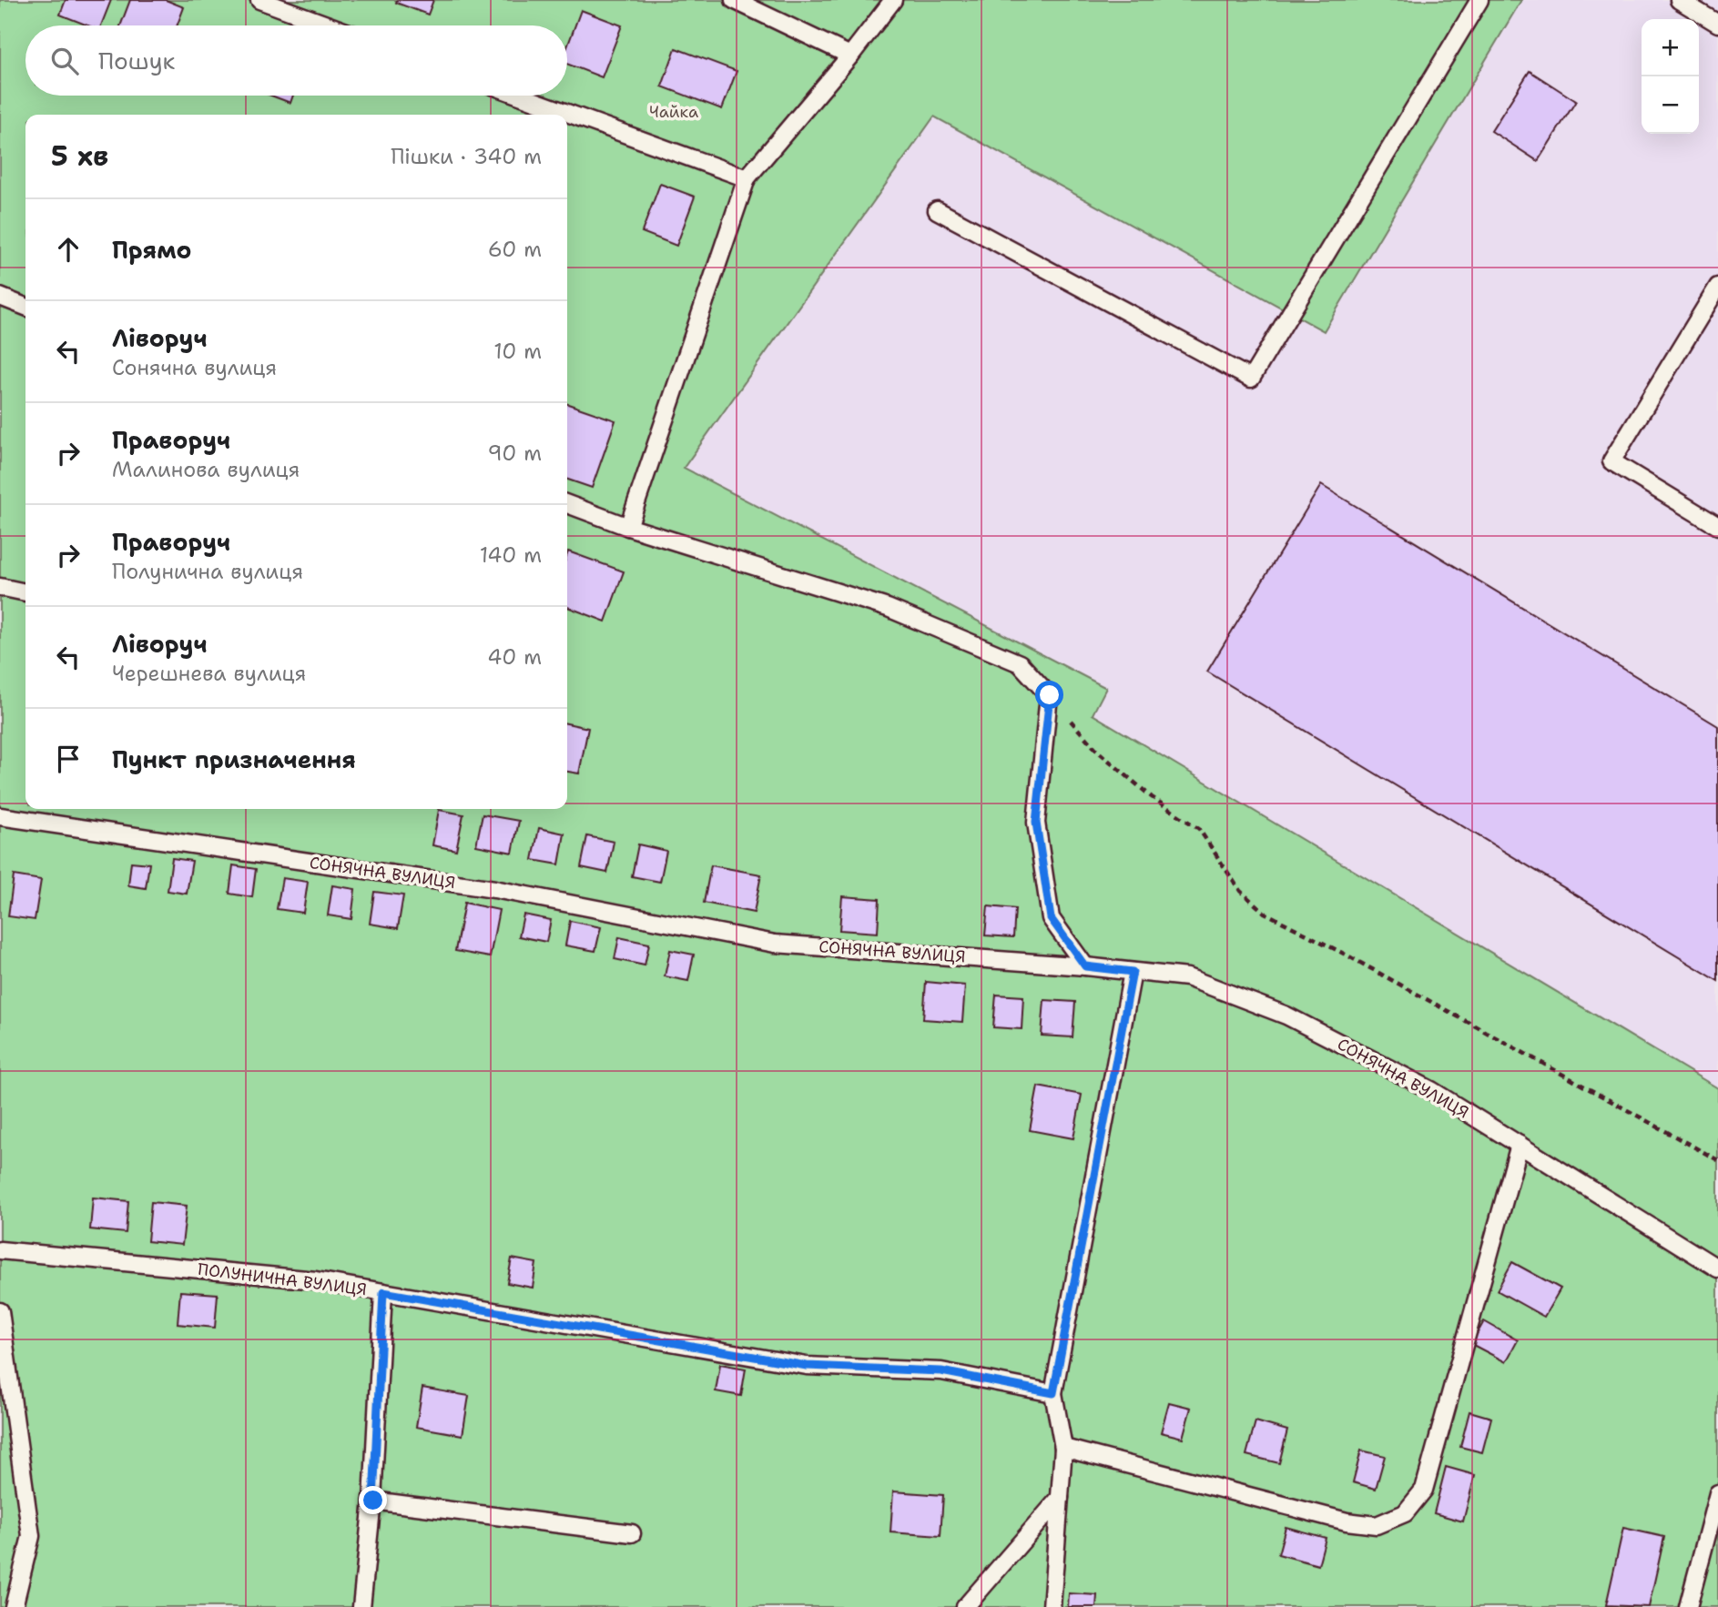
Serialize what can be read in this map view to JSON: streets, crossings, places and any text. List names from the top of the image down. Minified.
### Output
{"streets":{"lane":["СОНЯЧНА ВУЛИЦЯ","ПОЛУНИЧНА ВУЛИЦЯ"]},"parks":["Чайка"],"page":{"map_buttons":["+","−"],"search":"Пошук","heading":["5 хв","Пішки · 340 m"],"list":[["Прямо","60 m"],["Ліворуч","Сонячна вулиця","10 m"],["Праворуч","Малинова вулиця","90 m"],["Праворуч","Полунична вулиця","140 m"],["Ліворуч","Черешнева вулиця","40 m"],"Пункт призначення"]}}
